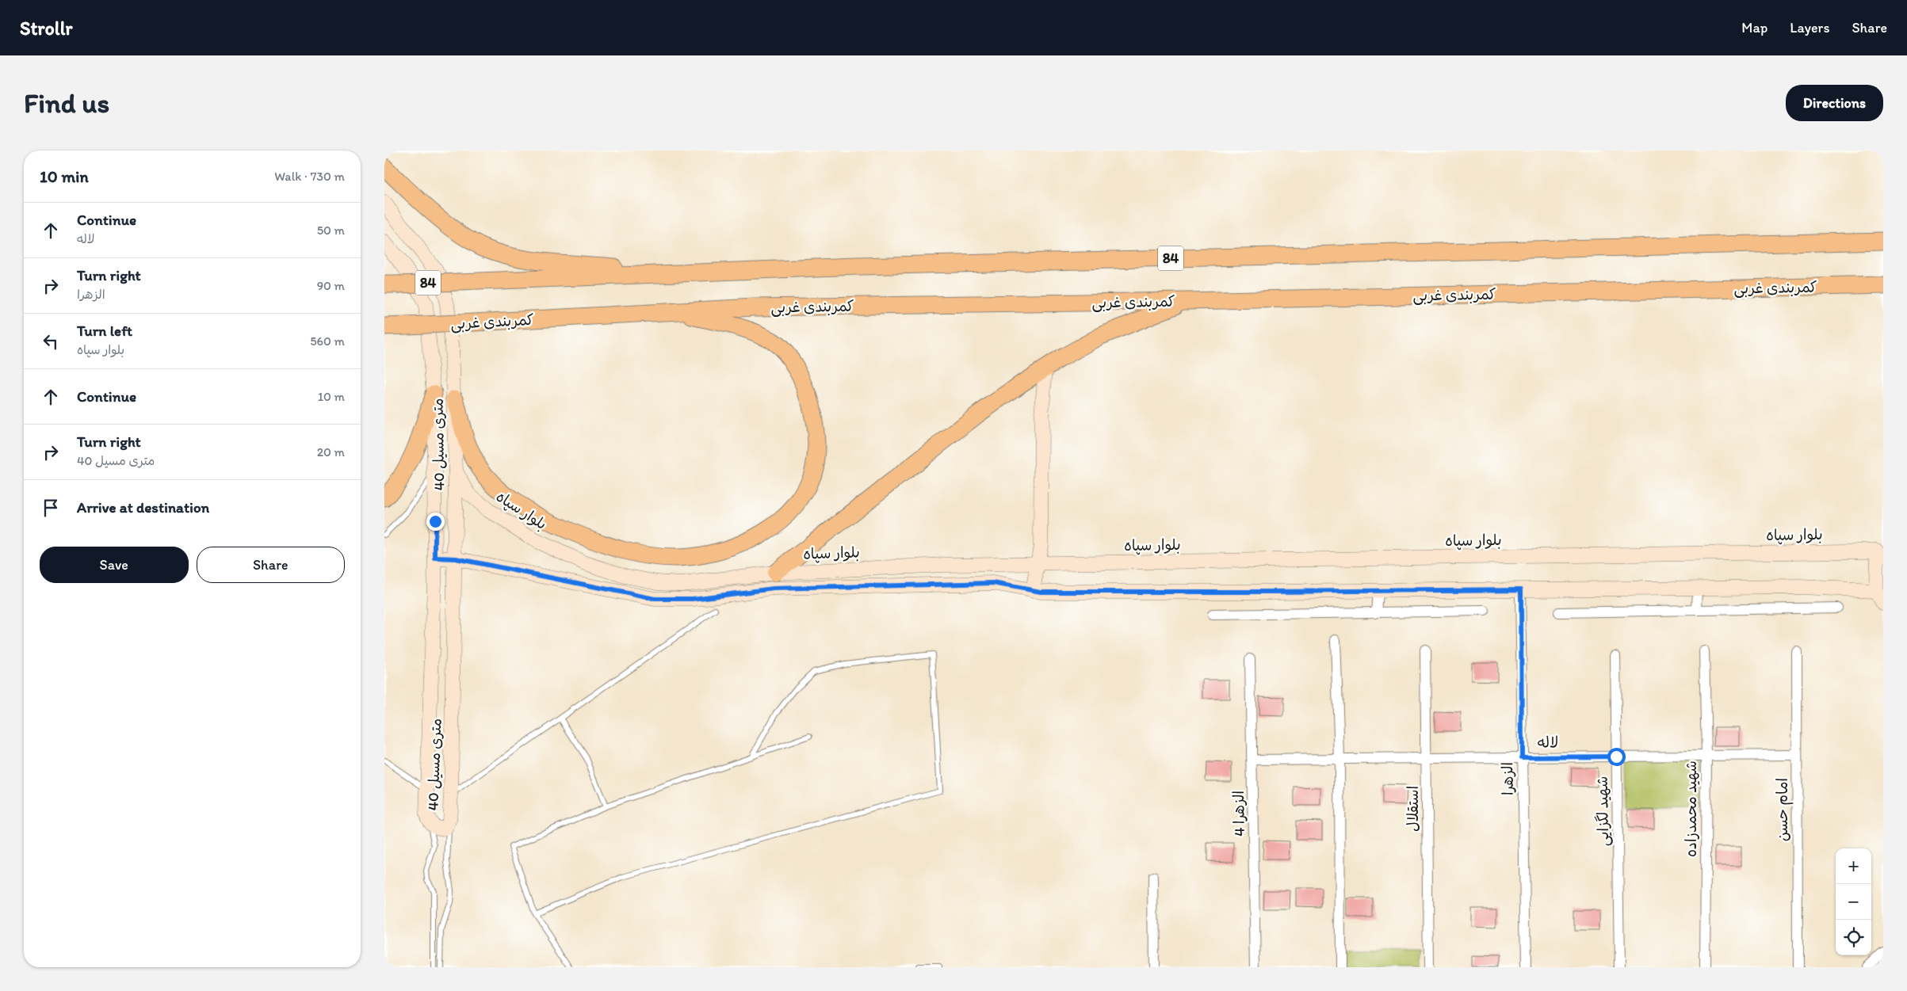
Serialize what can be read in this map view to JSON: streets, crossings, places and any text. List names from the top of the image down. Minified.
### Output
{"streets":{"highway":["84","کمربندی غربی"],"main road":["40 متری مسیل","بلوار سپاه"],"street":["لاله","الزهرا","استقلال","شهید محمدزاده","امام حسن","شهید لگزایی","الزهرا 4"]},"crossings":[["40 متری مسیل","بلوار سپاه"],["لاله","الزهرا"],["لاله","استقلال"],["لاله","شهید محمدزاده"],["لاله","امام حسن"],["لاله","شهید لگزایی"],["لاله","الزهرا 4"]],"page":{"header":"Strollr","nav":["Map","Layers","Share"],"buttons":["Directions",["Save","Share"]],"title":"Find us","heading":["10 min","Walk · 730 m"],"list":[["Continue","لاله","50 m"],["Turn right","الزهرا","90 m"],["Turn left","بلوار سپاه","560 m"],["Continue","10 m"],["Turn right","40 متری مسیل","20 m"],"Arrive at destination"],"map_buttons":["+","−"]}}
